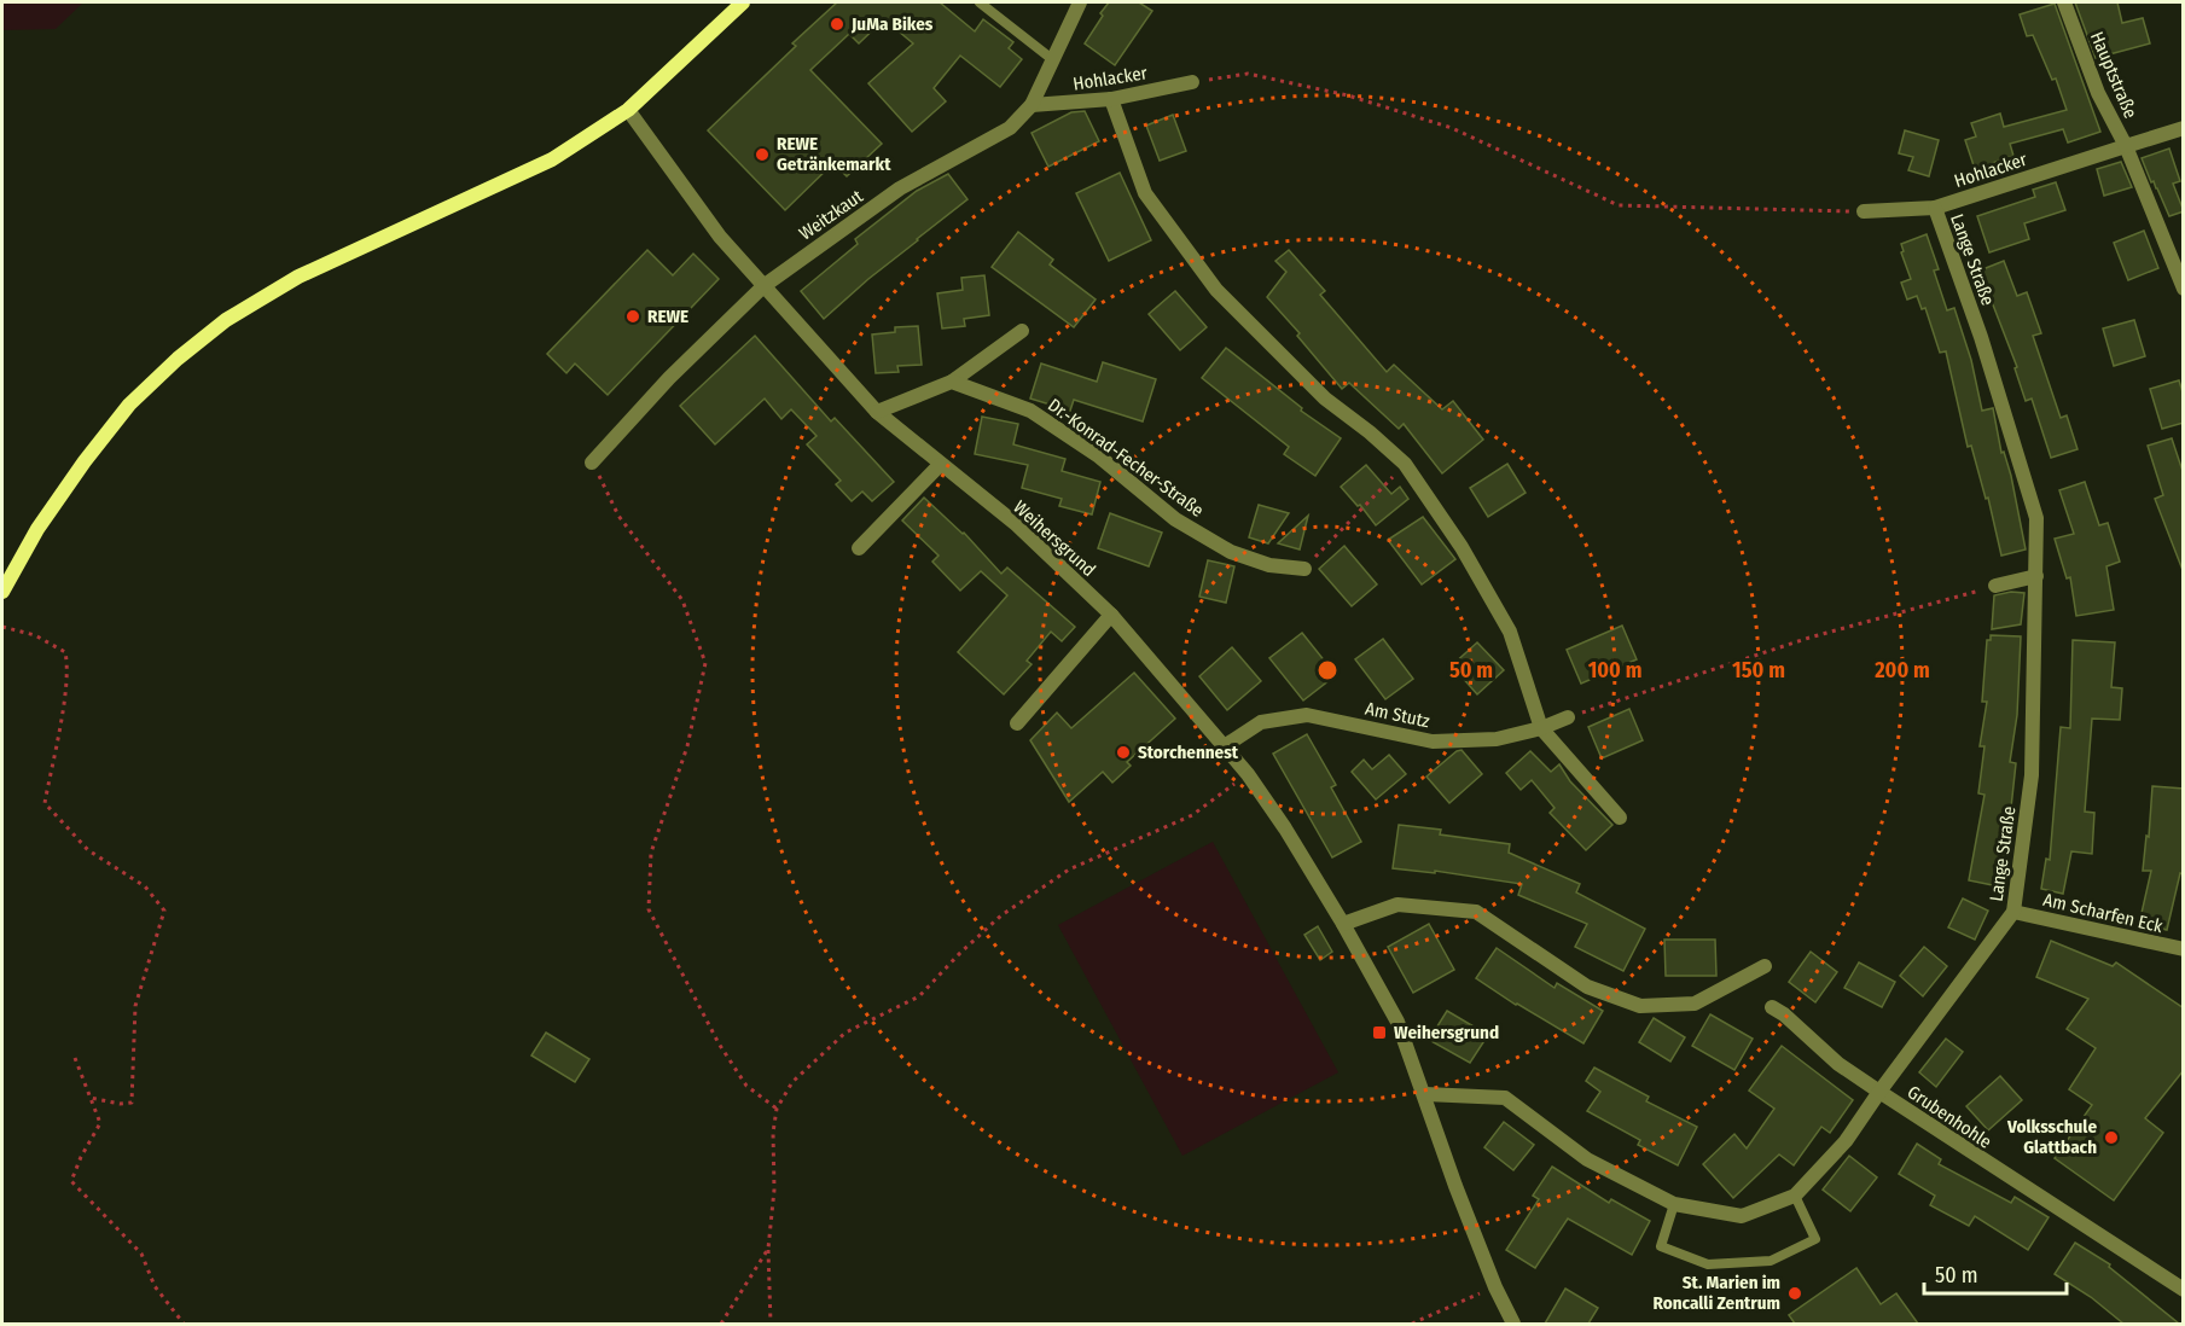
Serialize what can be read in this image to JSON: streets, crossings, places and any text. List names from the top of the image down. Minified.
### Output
{"streets":{"street":["Hauptstraße","Hohlacker","Weitzkaut","Lange Straße","Dr.-Konrad-Fecher-Straße","Weihersgrund","Am Stutz","Am Scharfen Eck","Grubenhohle"]},"crossings":[["Hauptstraße","Hohlacker"],["Hohlacker","Weitzkaut"],["Hohlacker","Lange Straße"],["Weitzkaut","Weihersgrund"],["Lange Straße","Weihersgrund"],["Lange Straße","Am Scharfen Eck"],["Lange Straße","Grubenhohle"],["Weihersgrund","Am Stutz"]],"places":{"other":["JuMa Bikes","REWE Getränkemarkt","REWE","Storchennest","Volksschule Glattbach","St. Marien im Roncalli Zentrum"],"transit":["Weihersgrund"]},"scale_bar":"50 m","rings":["50 m","100 m","150 m","200 m"]}
